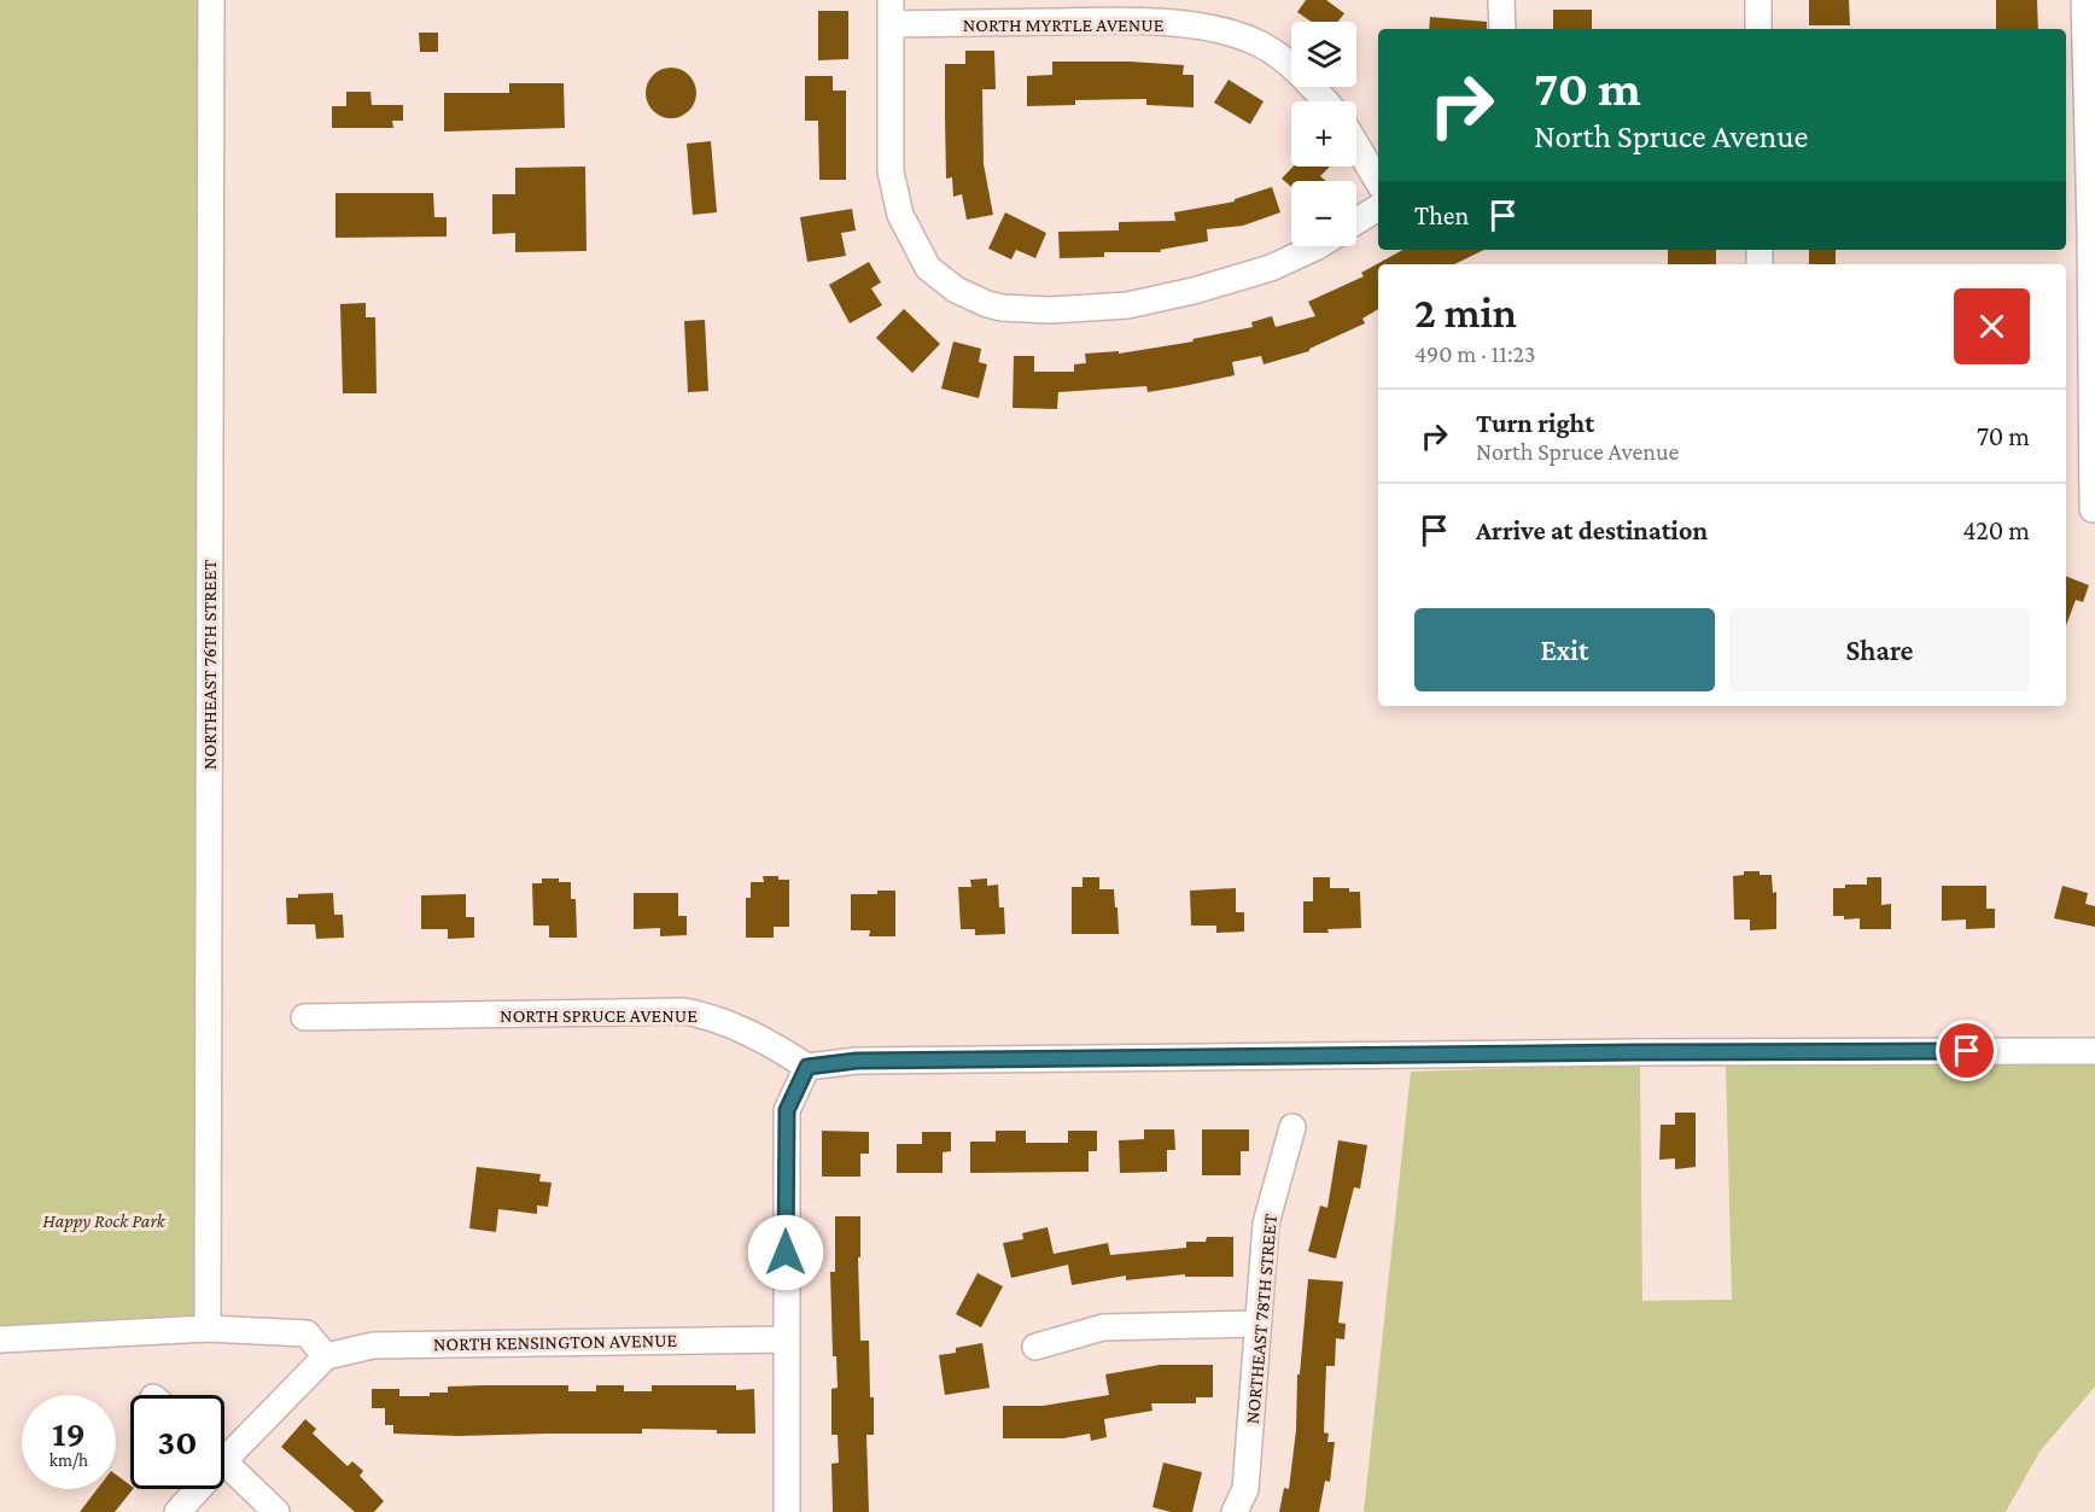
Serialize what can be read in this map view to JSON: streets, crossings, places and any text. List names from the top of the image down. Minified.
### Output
{"streets":{"street":["NORTH MYRTLE AVENUE","NORTHEAST 76TH STREET","NORTH SPRUCE AVENUE","NORTHEAST 78TH STREET","NORTH KENSINGTON AVENUE"]},"parks":["Happy Rock Park"],"page":{"map_buttons":["+","−"],"turn":["70 m","North Spruce Avenue"],"then":"Then","heading":["2 min","490 m · 11:23"],"list":[{"name":"Turn right","note":"North Spruce Avenue","value":"70 m"},{"name":"Arrive at destination","value":"420 m"}],"buttons":["Exit","Share"],"speed":"19 km/h","limit":"30"}}
